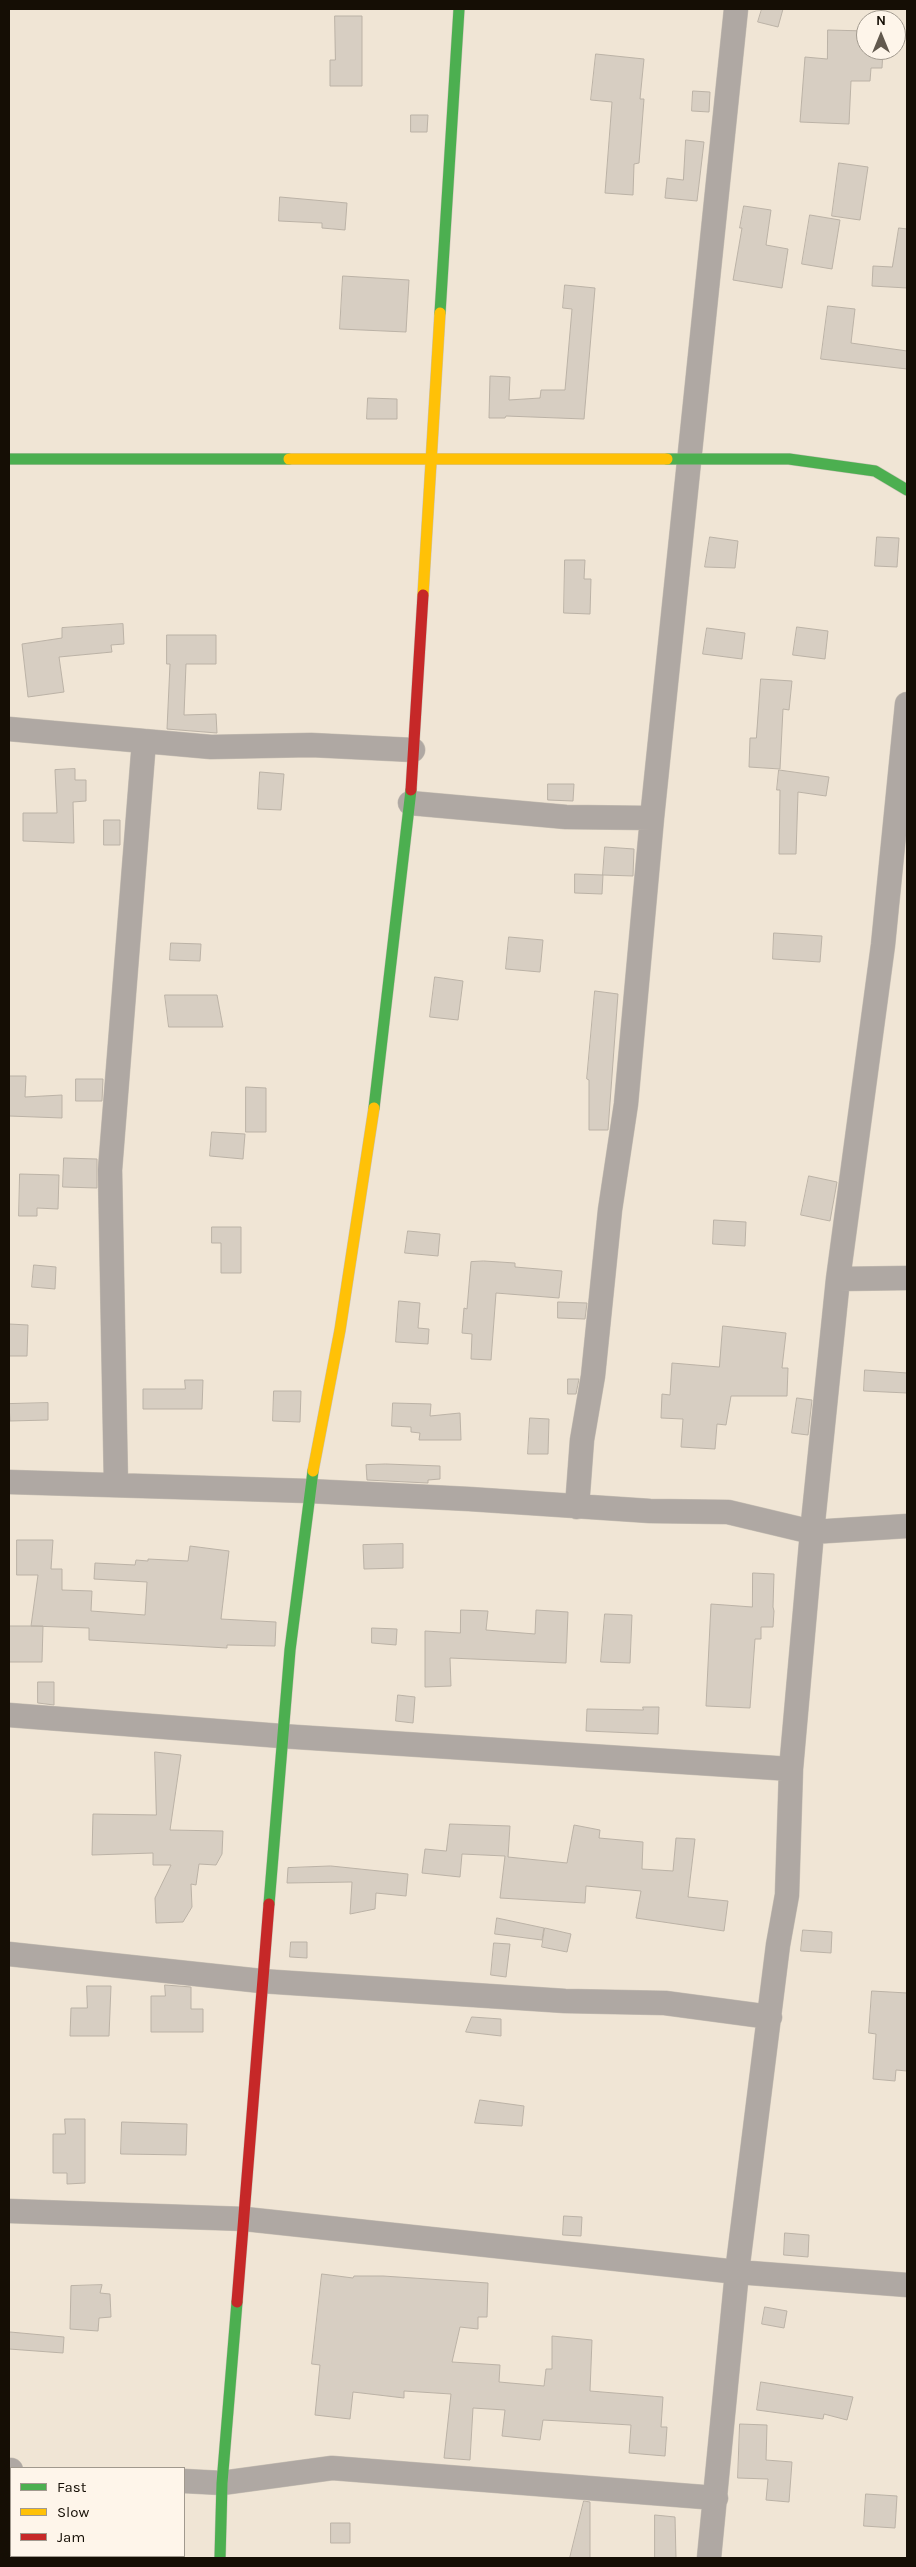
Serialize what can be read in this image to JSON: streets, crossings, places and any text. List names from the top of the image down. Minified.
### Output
{"legend":["Fast","Slow","Jam"],"north":"top"}
